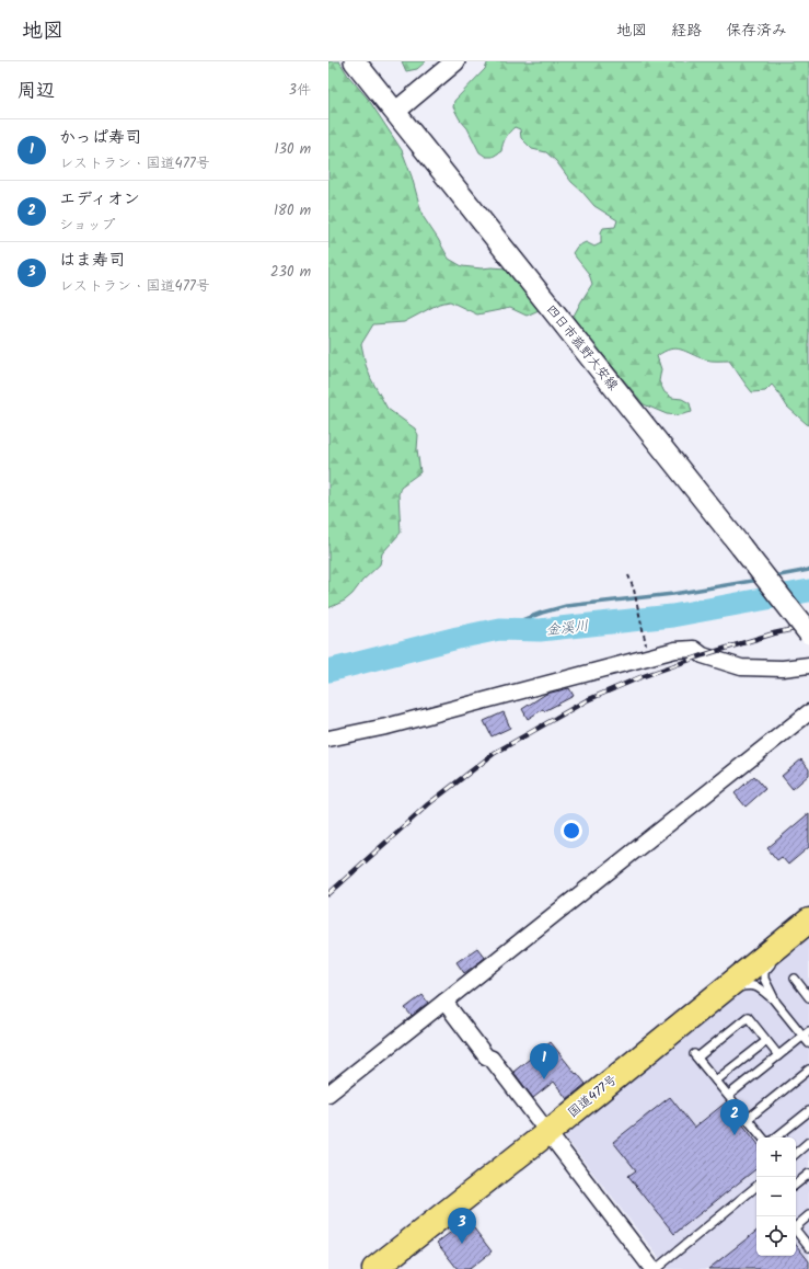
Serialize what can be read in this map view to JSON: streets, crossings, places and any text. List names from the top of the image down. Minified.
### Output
{"streets":{"highway":["国道477号"],"main road":["四日市菰野大安線"]},"water":["金溪川"],"page":{"header":"地図","nav":["地図","経路","保存済み"],"heading":["周辺","3件"],"list":[{"mark":"1","name":"かっぱ寿司","note":"レストラン · 国道477号","value":"130 m"},{"mark":"2","name":"エディオン","note":"ショップ","value":"180 m"},{"mark":"3","name":"はま寿司","note":"レストラン · 国道477号","value":"230 m"}],"pins":["1","2","3"],"map_buttons":["+","−"]}}
